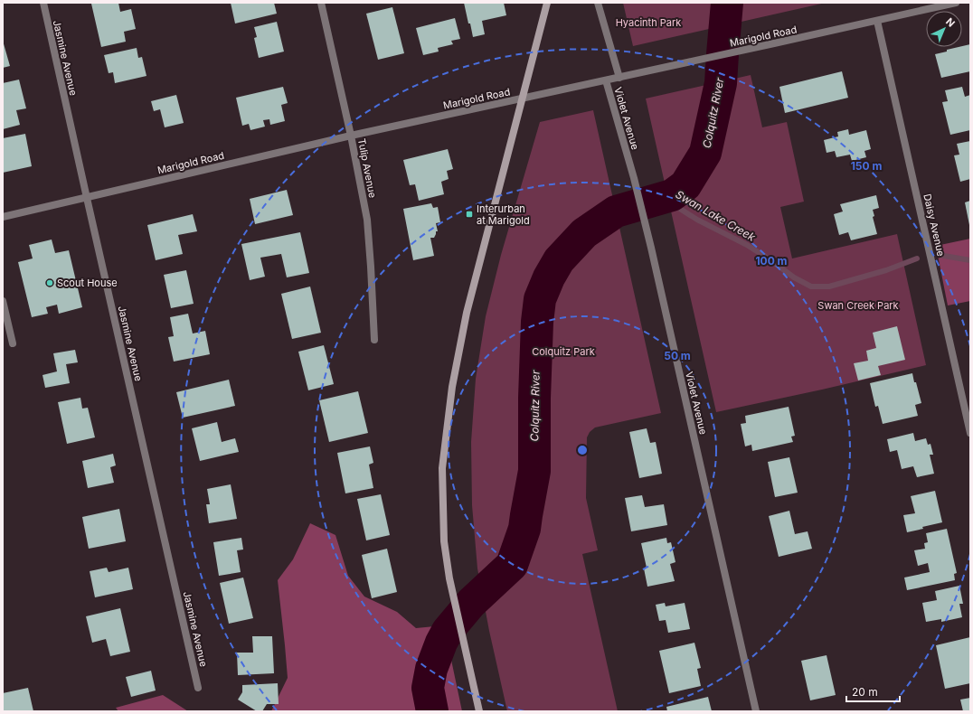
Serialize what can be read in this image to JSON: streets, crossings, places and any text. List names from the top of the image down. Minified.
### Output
{"streets":{"street":["Marigold Road","Jasmine Avenue","Violet Avenue","Tulip Avenue","Daisy Avenue"]},"crossings":[["Marigold Road","Jasmine Avenue"],["Marigold Road","Violet Avenue"],["Marigold Road","Tulip Avenue"],["Marigold Road","Daisy Avenue"]],"water":["Colquitz River","Swan Lake Creek"],"parks":["Hyacinth Park","Swan Creek Park","Colquitz Park"],"places":{"transit":["Interurban at Marigold"],"other":["Scout House"]},"scale_bar":"20 m","north":"top right","rings":["150 m","100 m","50 m"]}
